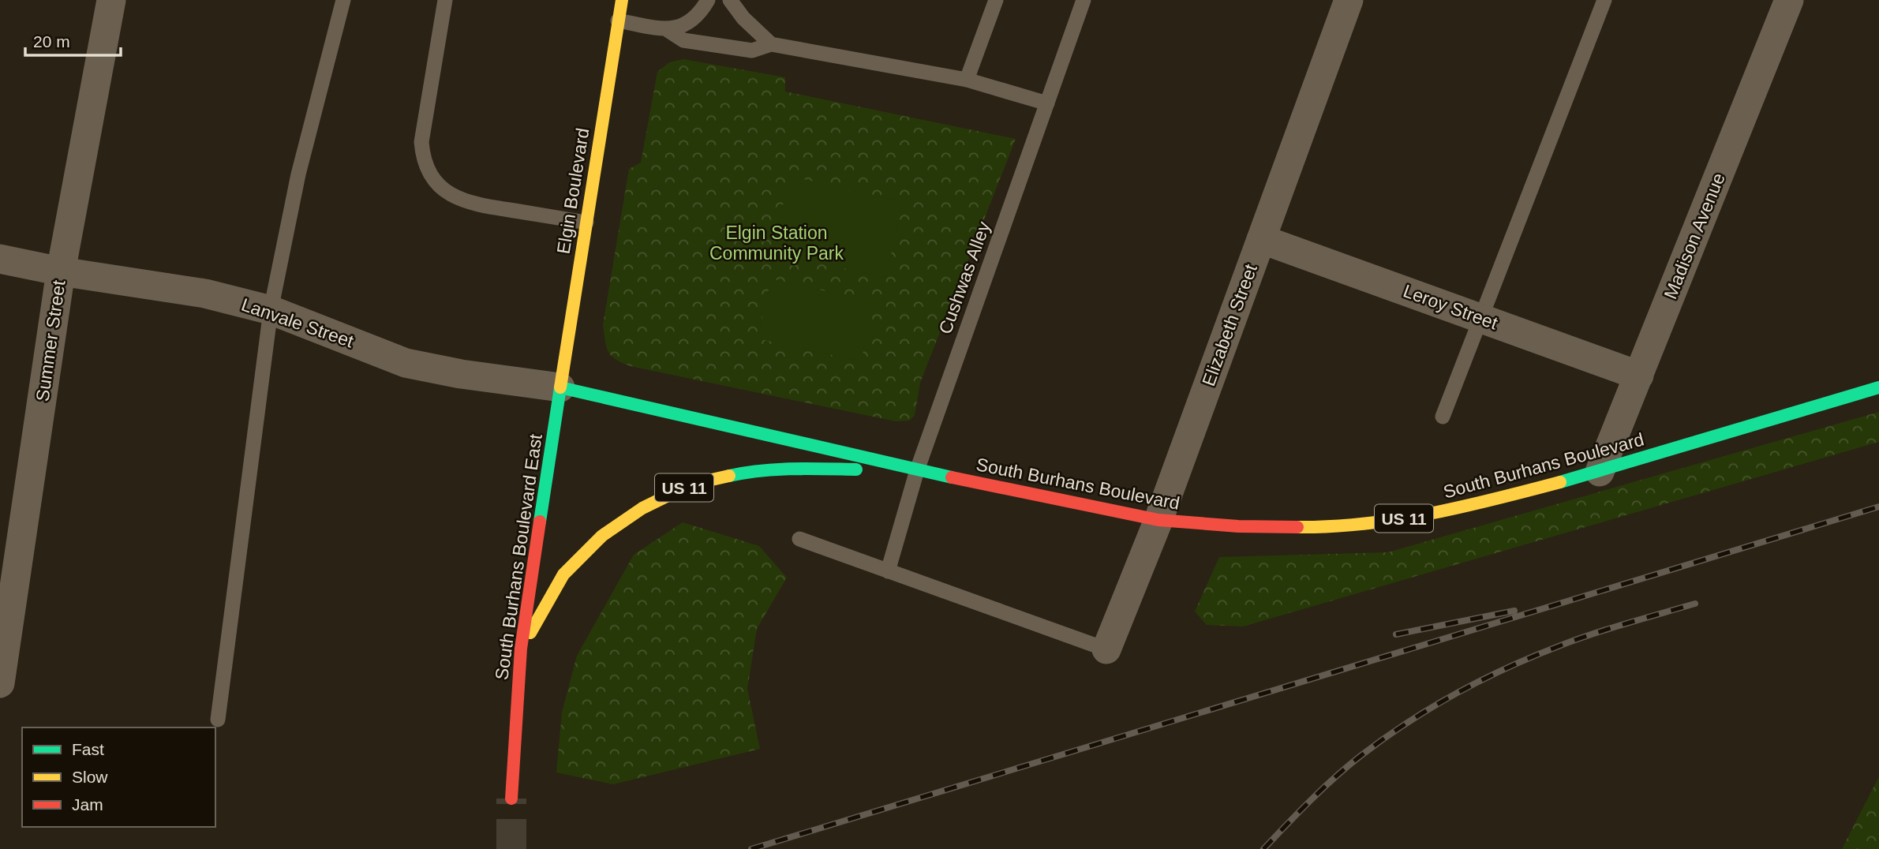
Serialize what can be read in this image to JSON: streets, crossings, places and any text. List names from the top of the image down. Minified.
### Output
{"streets":{"main road":["Elgin Boulevard","South Burhans Boulevard","US 11","South Burhans Boulevard East"],"street":["Madison Avenue","Leroy Street","Lanvale Street","Elizabeth Street","Summer Street"],"lane":["Cushwas Alley"]},"crossings":[["Elgin Boulevard","Lanvale Street"],["Elgin Boulevard","South Burhans Boulevard"],["Elgin Boulevard","South Burhans Boulevard East"],["Madison Avenue","Leroy Street"],["Madison Avenue","South Burhans Boulevard"],["Cushwas Alley","South Burhans Boulevard"],["Cushwas Alley","US 11"],["Leroy Street","Elizabeth Street"],["Lanvale Street","Summer Street"],["Lanvale Street","South Burhans Boulevard"],["Lanvale Street","South Burhans Boulevard East"],["Elizabeth Street","South Burhans Boulevard"],["South Burhans Boulevard","US 11"],["South Burhans Boulevard","South Burhans Boulevard East"],["US 11","South Burhans Boulevard East"]],"parks":["Elgin Station Community Park"],"legend":["Fast","Slow","Jam"],"scale_bar":"20 m"}
